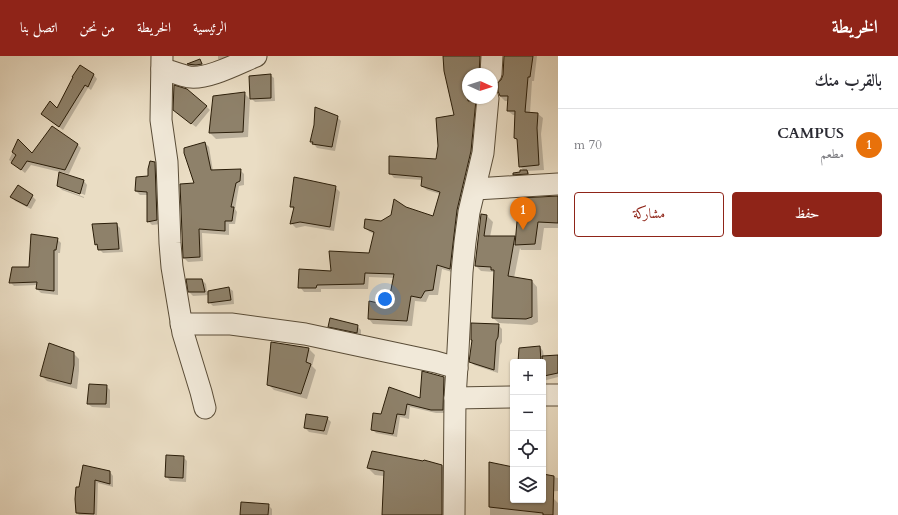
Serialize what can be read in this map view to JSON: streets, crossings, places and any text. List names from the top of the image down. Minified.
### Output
{"north":"right","page":{"header":"الخريطة","nav":["الرئيسية","الخريطة","من نحن","اتصل بنا"],"heading":"بالقرب منك","list":[{"mark":"1","name":"CAMPUS","note":"مطعم","value":"70 m"}],"buttons":["حفظ","مشاركة"],"pins":"1","map_buttons":["+","−"]}}
